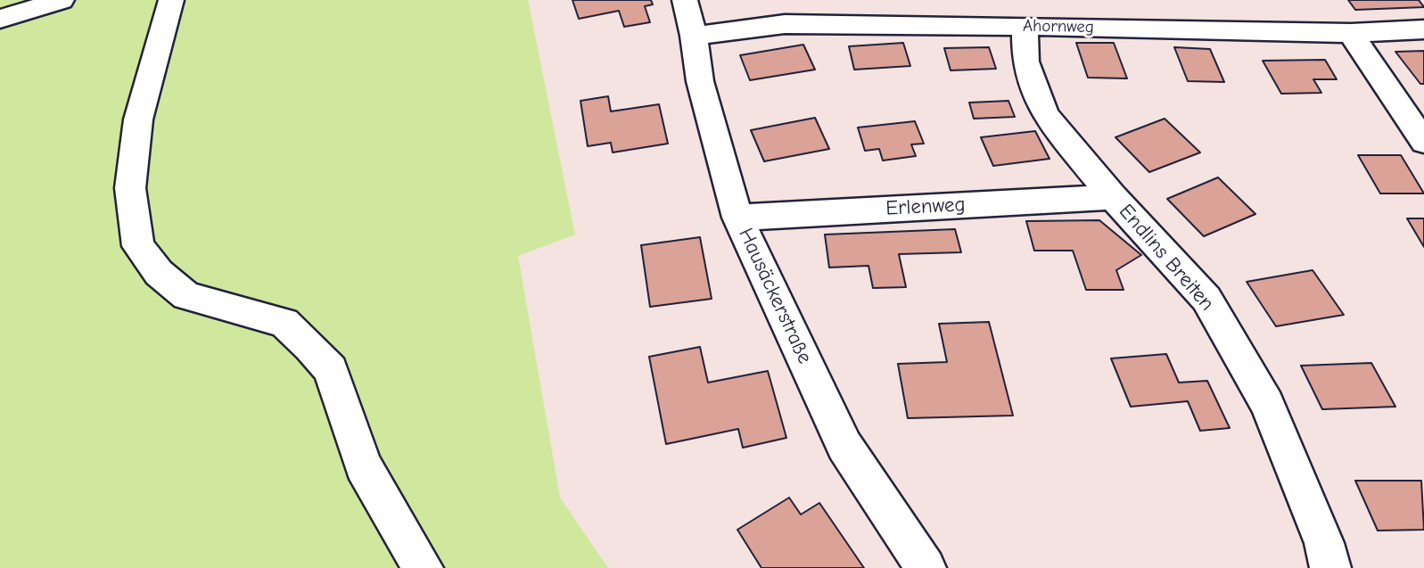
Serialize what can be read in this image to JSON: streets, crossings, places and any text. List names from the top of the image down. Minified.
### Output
{"streets":{"street":["Ahornweg","Erlenweg","Endlins Breiten","Hausäckerstraße"]},"crossings":[["Ahornweg","Endlins Breiten"],["Ahornweg","Hausäckerstraße"],["Erlenweg","Endlins Breiten"],["Erlenweg","Hausäckerstraße"]]}
